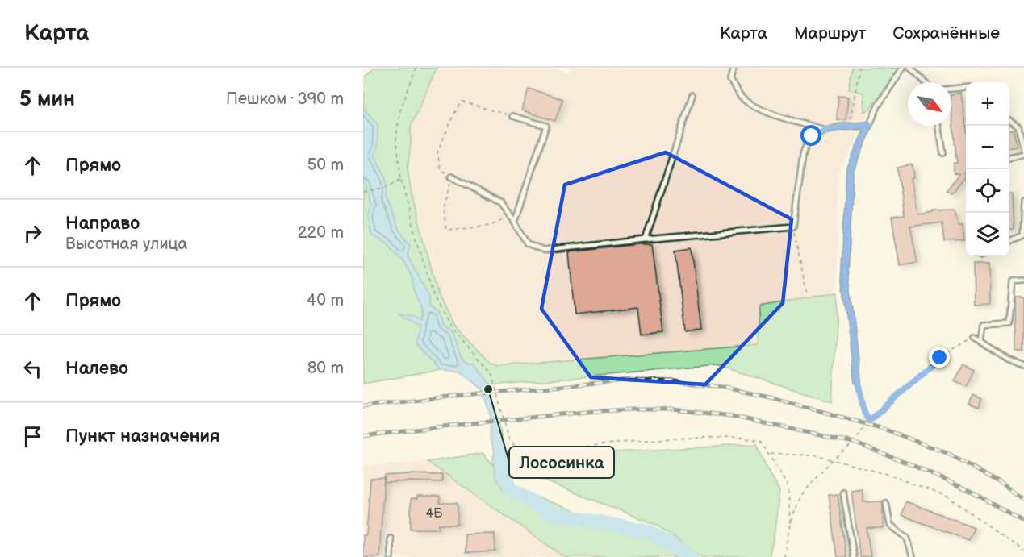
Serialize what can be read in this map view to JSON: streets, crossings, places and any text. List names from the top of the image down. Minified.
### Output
{"places":["Лососинка"],"house_numbers":["4Б"],"north":"bottom right","page":{"header":"Карта","nav":["Карта","Маршрут","Сохранённые"],"heading":["5 мин","Пешком · 390 m"],"map_buttons":["+","−"],"list":[["Прямо","50 m"],["Направо","Высотная улица","220 m"],["Прямо","40 m"],["Налево","80 m"],"Пункт назначения"]}}
